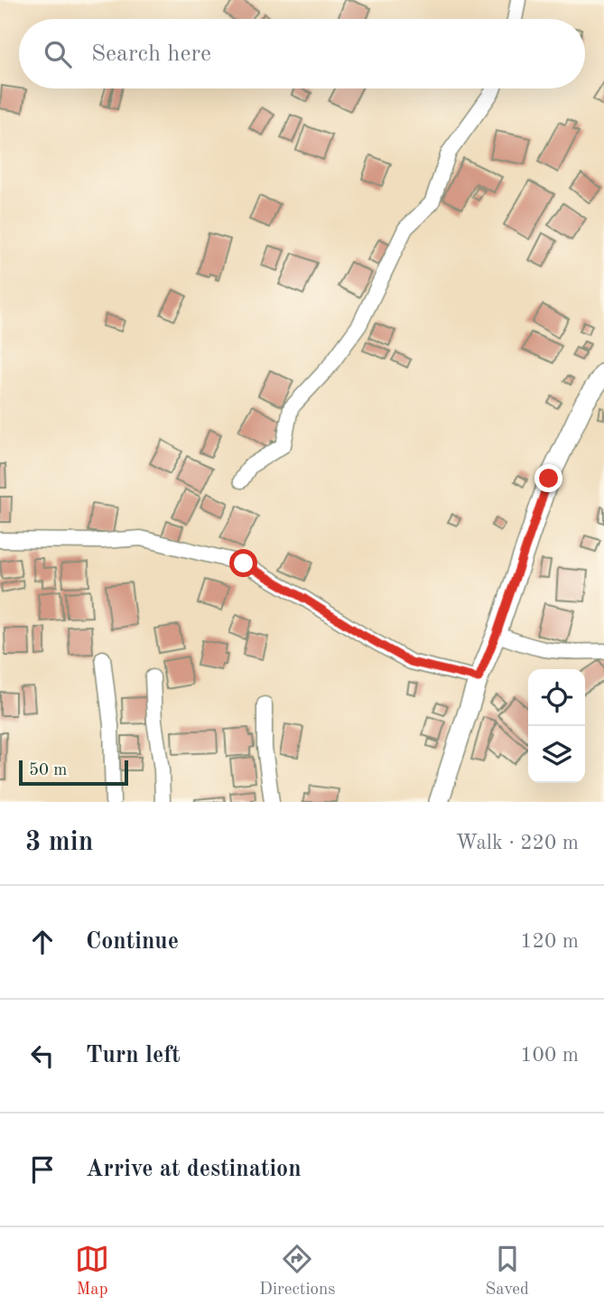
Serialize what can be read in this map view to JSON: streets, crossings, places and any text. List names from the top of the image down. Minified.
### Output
{"scale_bar":"50 m","page":{"search":"Search here","scale":"50 m","heading":["3 min","Walk · 220 m"],"list":[["Continue","120 m"],["Turn left","100 m"],"Arrive at destination"],"nav":["Map","Directions","Saved"]}}
